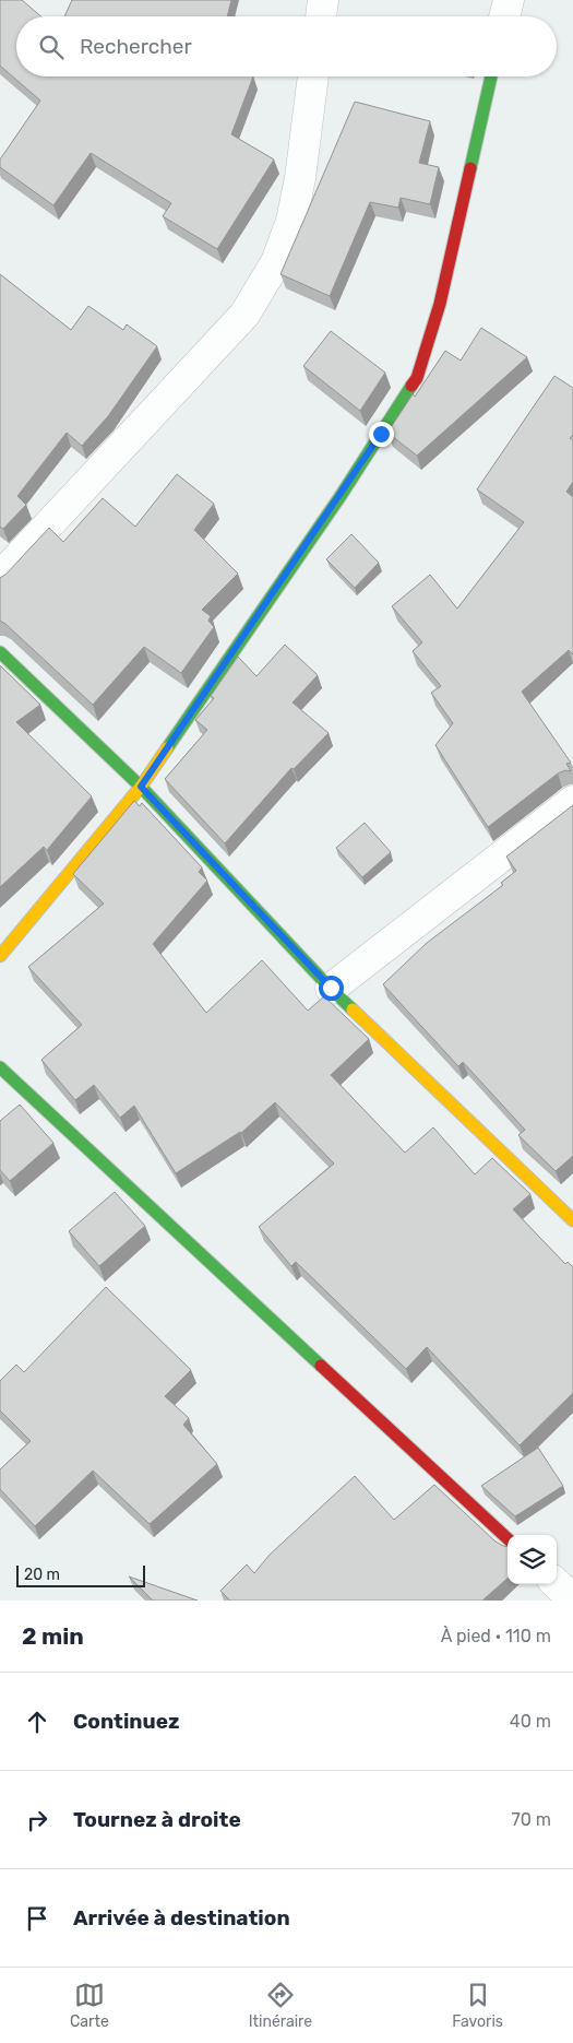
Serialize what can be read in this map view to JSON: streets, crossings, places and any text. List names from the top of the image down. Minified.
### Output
{"scale_bar":"20 m","page":{"search":"Rechercher","scale":"20 m","heading":["2 min","À pied · 110 m"],"list":[["Continuez","40 m"],["Tournez à droite","70 m"],"Arrivée à destination"],"nav":["Carte","Itinéraire","Favoris"]}}
